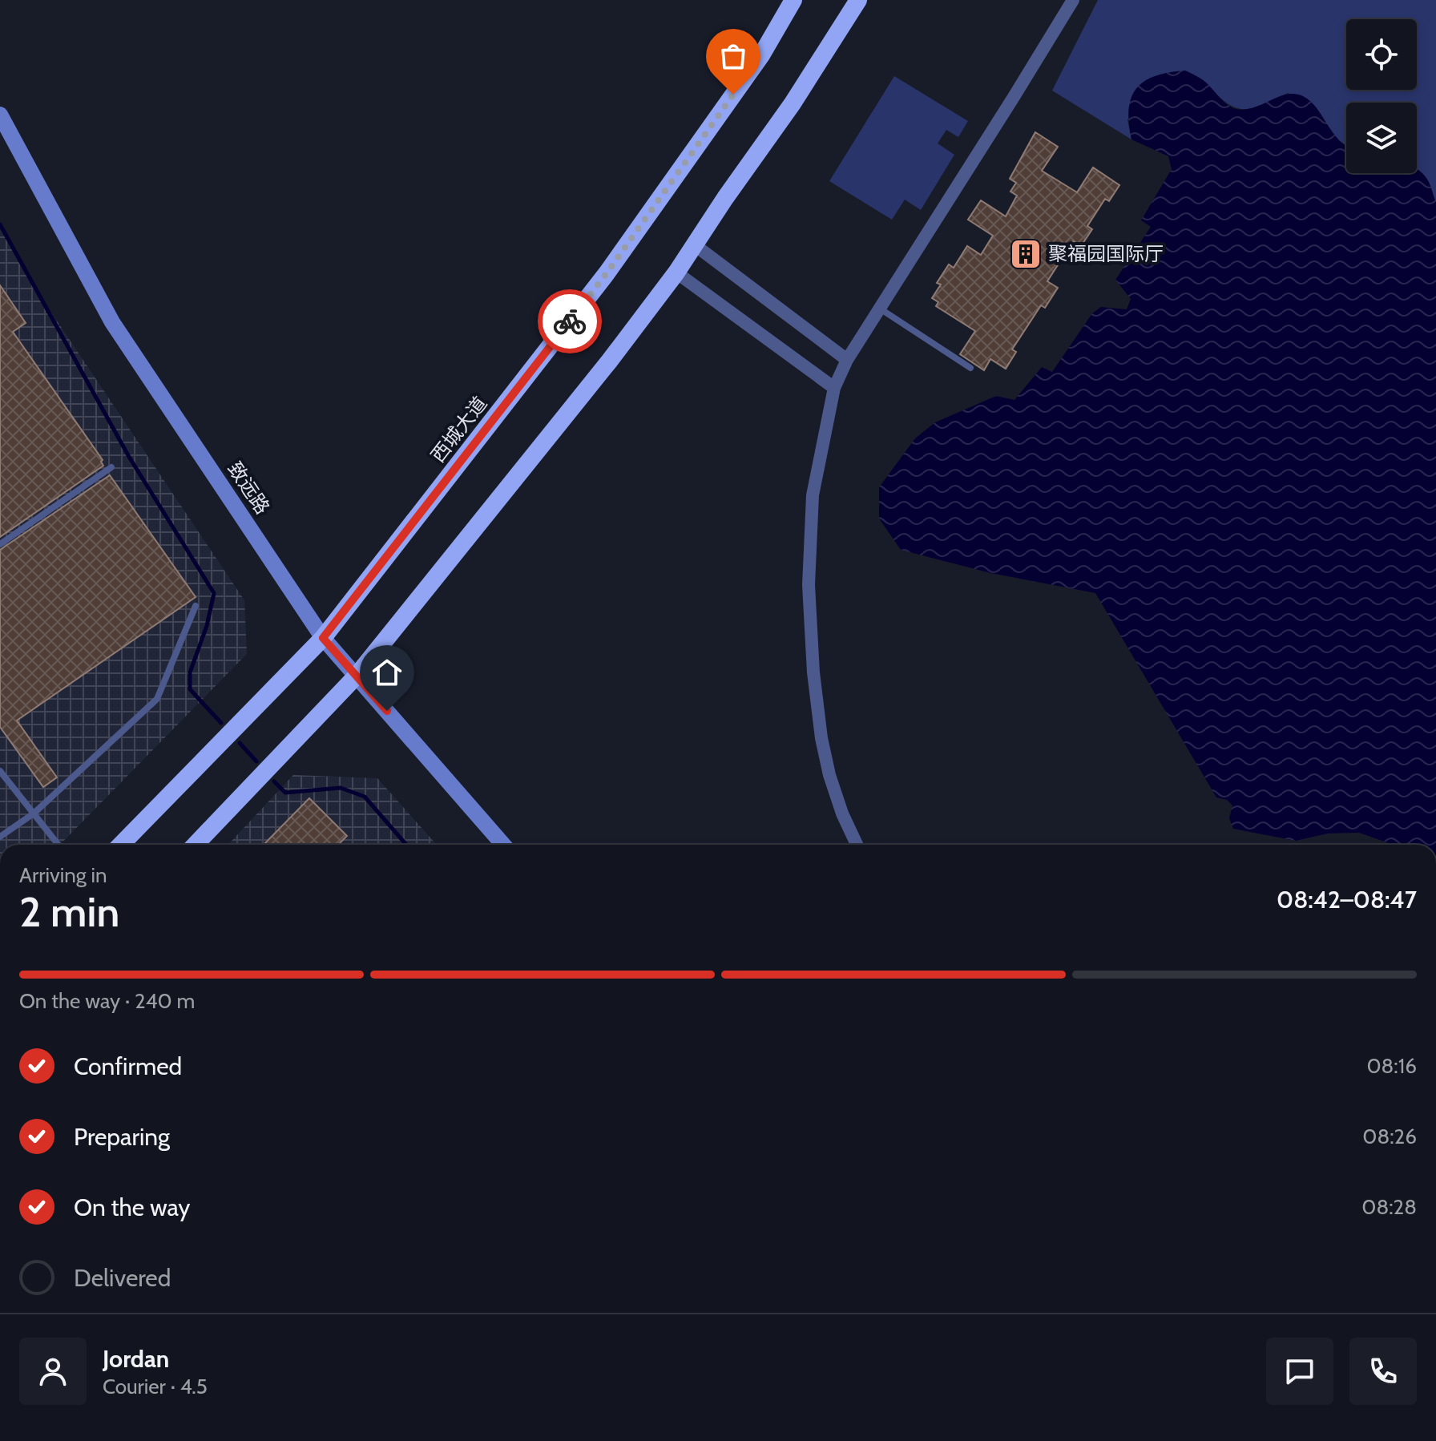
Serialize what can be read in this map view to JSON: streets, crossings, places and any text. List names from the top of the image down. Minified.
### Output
{"streets":{"highway":["西城大道"],"main road":["致远路"]},"crossings":[["西城大道","致远路"]],"places":{"building":["聚福园国际厅"]},"page":{"heading":["2 min","Arriving in","08:42–08:47"],"panel":["Jordan","Courier · 4.5"],"bar":"On the way · 240 m","list":[["Confirmed","08:16"],["Preparing","08:26"],["On the way","08:28"],"Delivered"]}}
